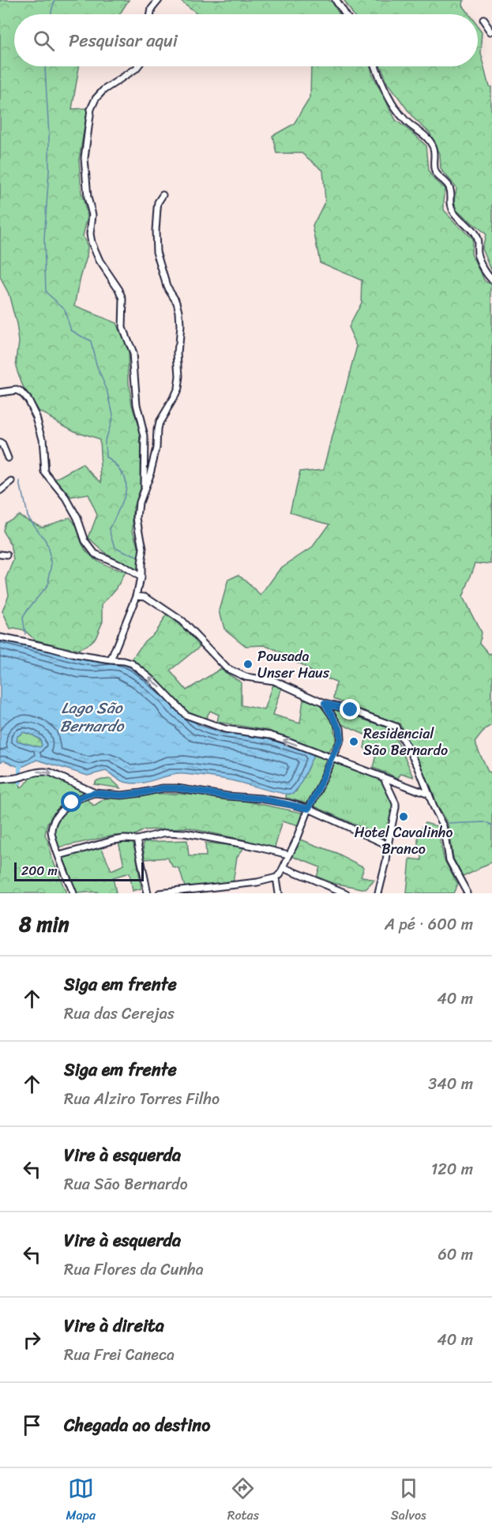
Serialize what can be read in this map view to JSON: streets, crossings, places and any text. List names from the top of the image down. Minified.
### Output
{"water":["Lago São Bernardo"],"places":["Pousada Unser Haus","Residencial São Bernardo","Hotel Cavalinho Branco"],"scale_bar":"200 m","page":{"search":"Pesquisar aqui","scale":"200 m","heading":["8 min","A pé · 600 m"],"list":[["Siga em frente","Rua das Cerejas","40 m"],["Siga em frente","Rua Alziro Torres Filho","340 m"],["Vire à esquerda","Rua São Bernardo","120 m"],["Vire à esquerda","Rua Flores da Cunha","60 m"],["Vire à direita","Rua Frei Caneca","40 m"],"Chegada ao destino"],"nav":["Mapa","Rotas","Salvos"]}}
